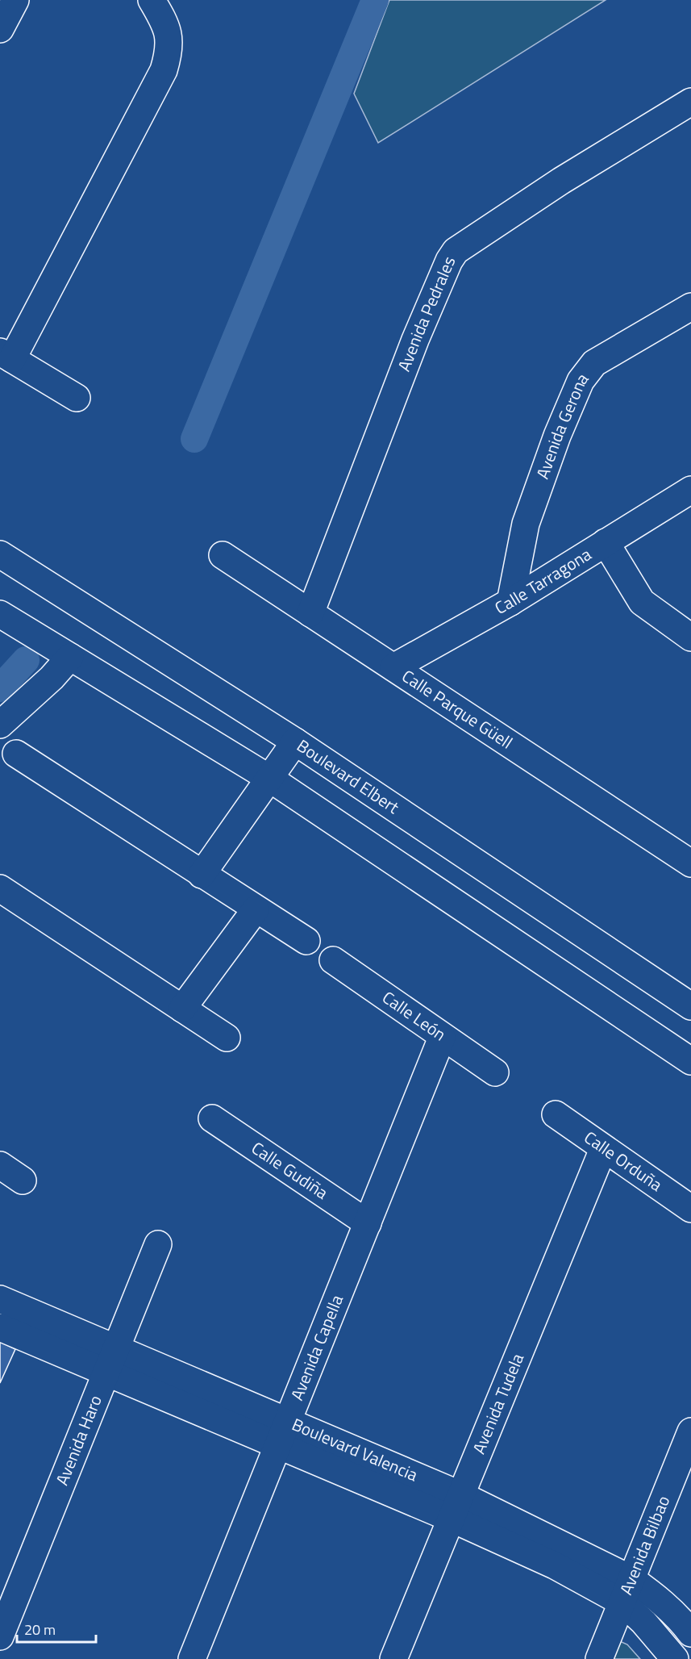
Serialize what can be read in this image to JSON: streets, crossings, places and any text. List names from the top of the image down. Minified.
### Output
{"streets":{"street":["Avenida Pedrales","Avenida Gerona","Calle Tarragona","Calle Parque Güell","Boulevard Elbert","Calle León","Calle Orduña","Calle Gudiña","Avenida Capella","Avenida Tudela","Avenida Haro","Boulevard Valencia","Avenida Bilbao"]},"crossings":[["Avenida Pedrales","Calle Parque Güell"],["Avenida Gerona","Calle Tarragona"],["Calle Tarragona","Calle Parque Güell"],["Calle León","Avenida Capella"],["Calle Orduña","Avenida Tudela"],["Calle Gudiña","Avenida Capella"],["Avenida Capella","Boulevard Valencia"],["Avenida Tudela","Boulevard Valencia"],["Avenida Haro","Boulevard Valencia"],["Boulevard Valencia","Avenida Bilbao"]],"scale_bar":"20 m"}
